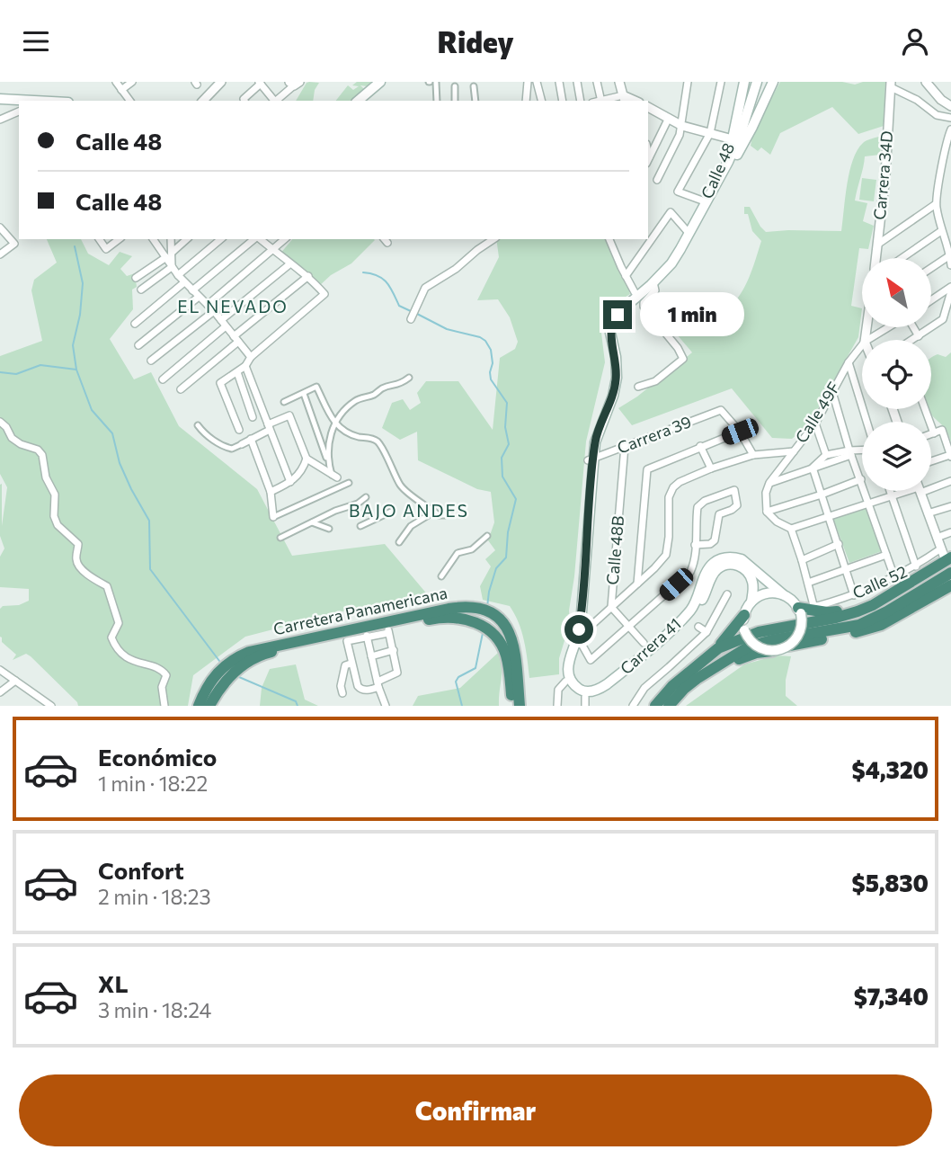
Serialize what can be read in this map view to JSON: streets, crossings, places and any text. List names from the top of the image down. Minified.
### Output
{"streets":{"highway":["Carretera Panamericana"],"main road":["Calle 48","Carrera 41"],"street":["Carrera 34D","Calle 49F","Carrera 39","Calle 48B","Calle 52"]},"crossings":[["Calle 48","Carrera 39"],["Calle 48","Carrera 41"],["Carrera 39","Calle 48B"]],"districts":["EL NEVADO","BAJO ANDES"],"north":"top left","page":{"header":"Ridey","banner":["Calle 48","Calle 48"],"bubble":"1 min","list":[{"name":"Económico","note":"1 min · 18:22","value":"$4,320"},{"name":"Confort","note":"2 min · 18:23","value":"$5,830"},{"name":"XL","note":"3 min · 18:24","value":"$7,340"}],"buttons":"Confirmar"}}
